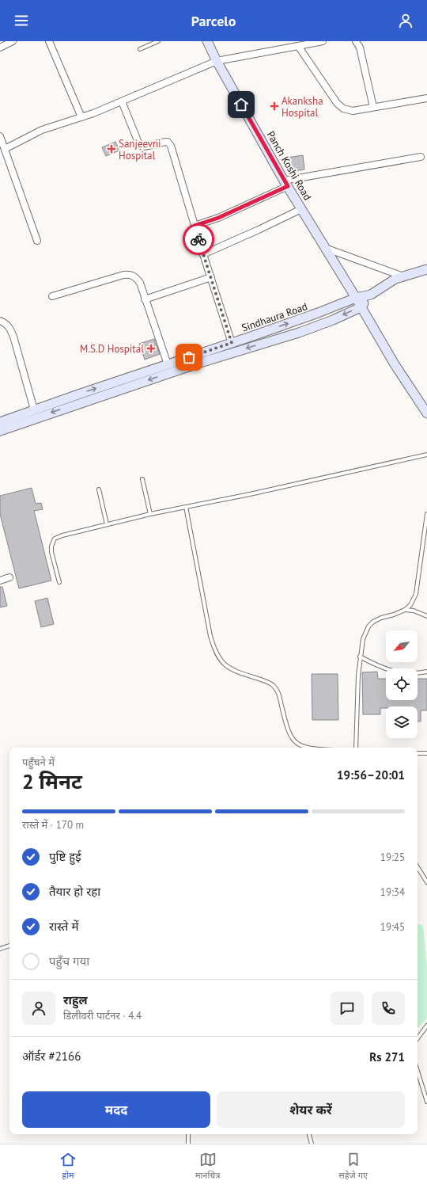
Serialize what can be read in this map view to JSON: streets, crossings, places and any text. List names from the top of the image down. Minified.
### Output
{"streets":{"street":["Panch Koshi Road","Sindhaura Road"]},"crossings":[["Panch Koshi Road","Sindhaura Road"]],"places":{"health":["Akanksha Hospital","Sanjeevni Hospital","M.S.D Hospital"]},"north":"bottom left","page":{"header":"Parcelo","heading":["2 मिनट","पहुँचने में","19:56–20:01"],"panel":["राहुल","डिलीवरी पार्टनर · 4.4","ऑर्डर #2166","Rs 271"],"bar":"रास्ते में · 170 m","list":[["पुष्टि हुई","19:25"],["तैयार हो रहा","19:34"],["रास्ते में","19:45"],"पहुँच गया"],"buttons":["मदद","शेयर करें"],"tabs":["होम","मानचित्र","सहेजे गए"]}}
